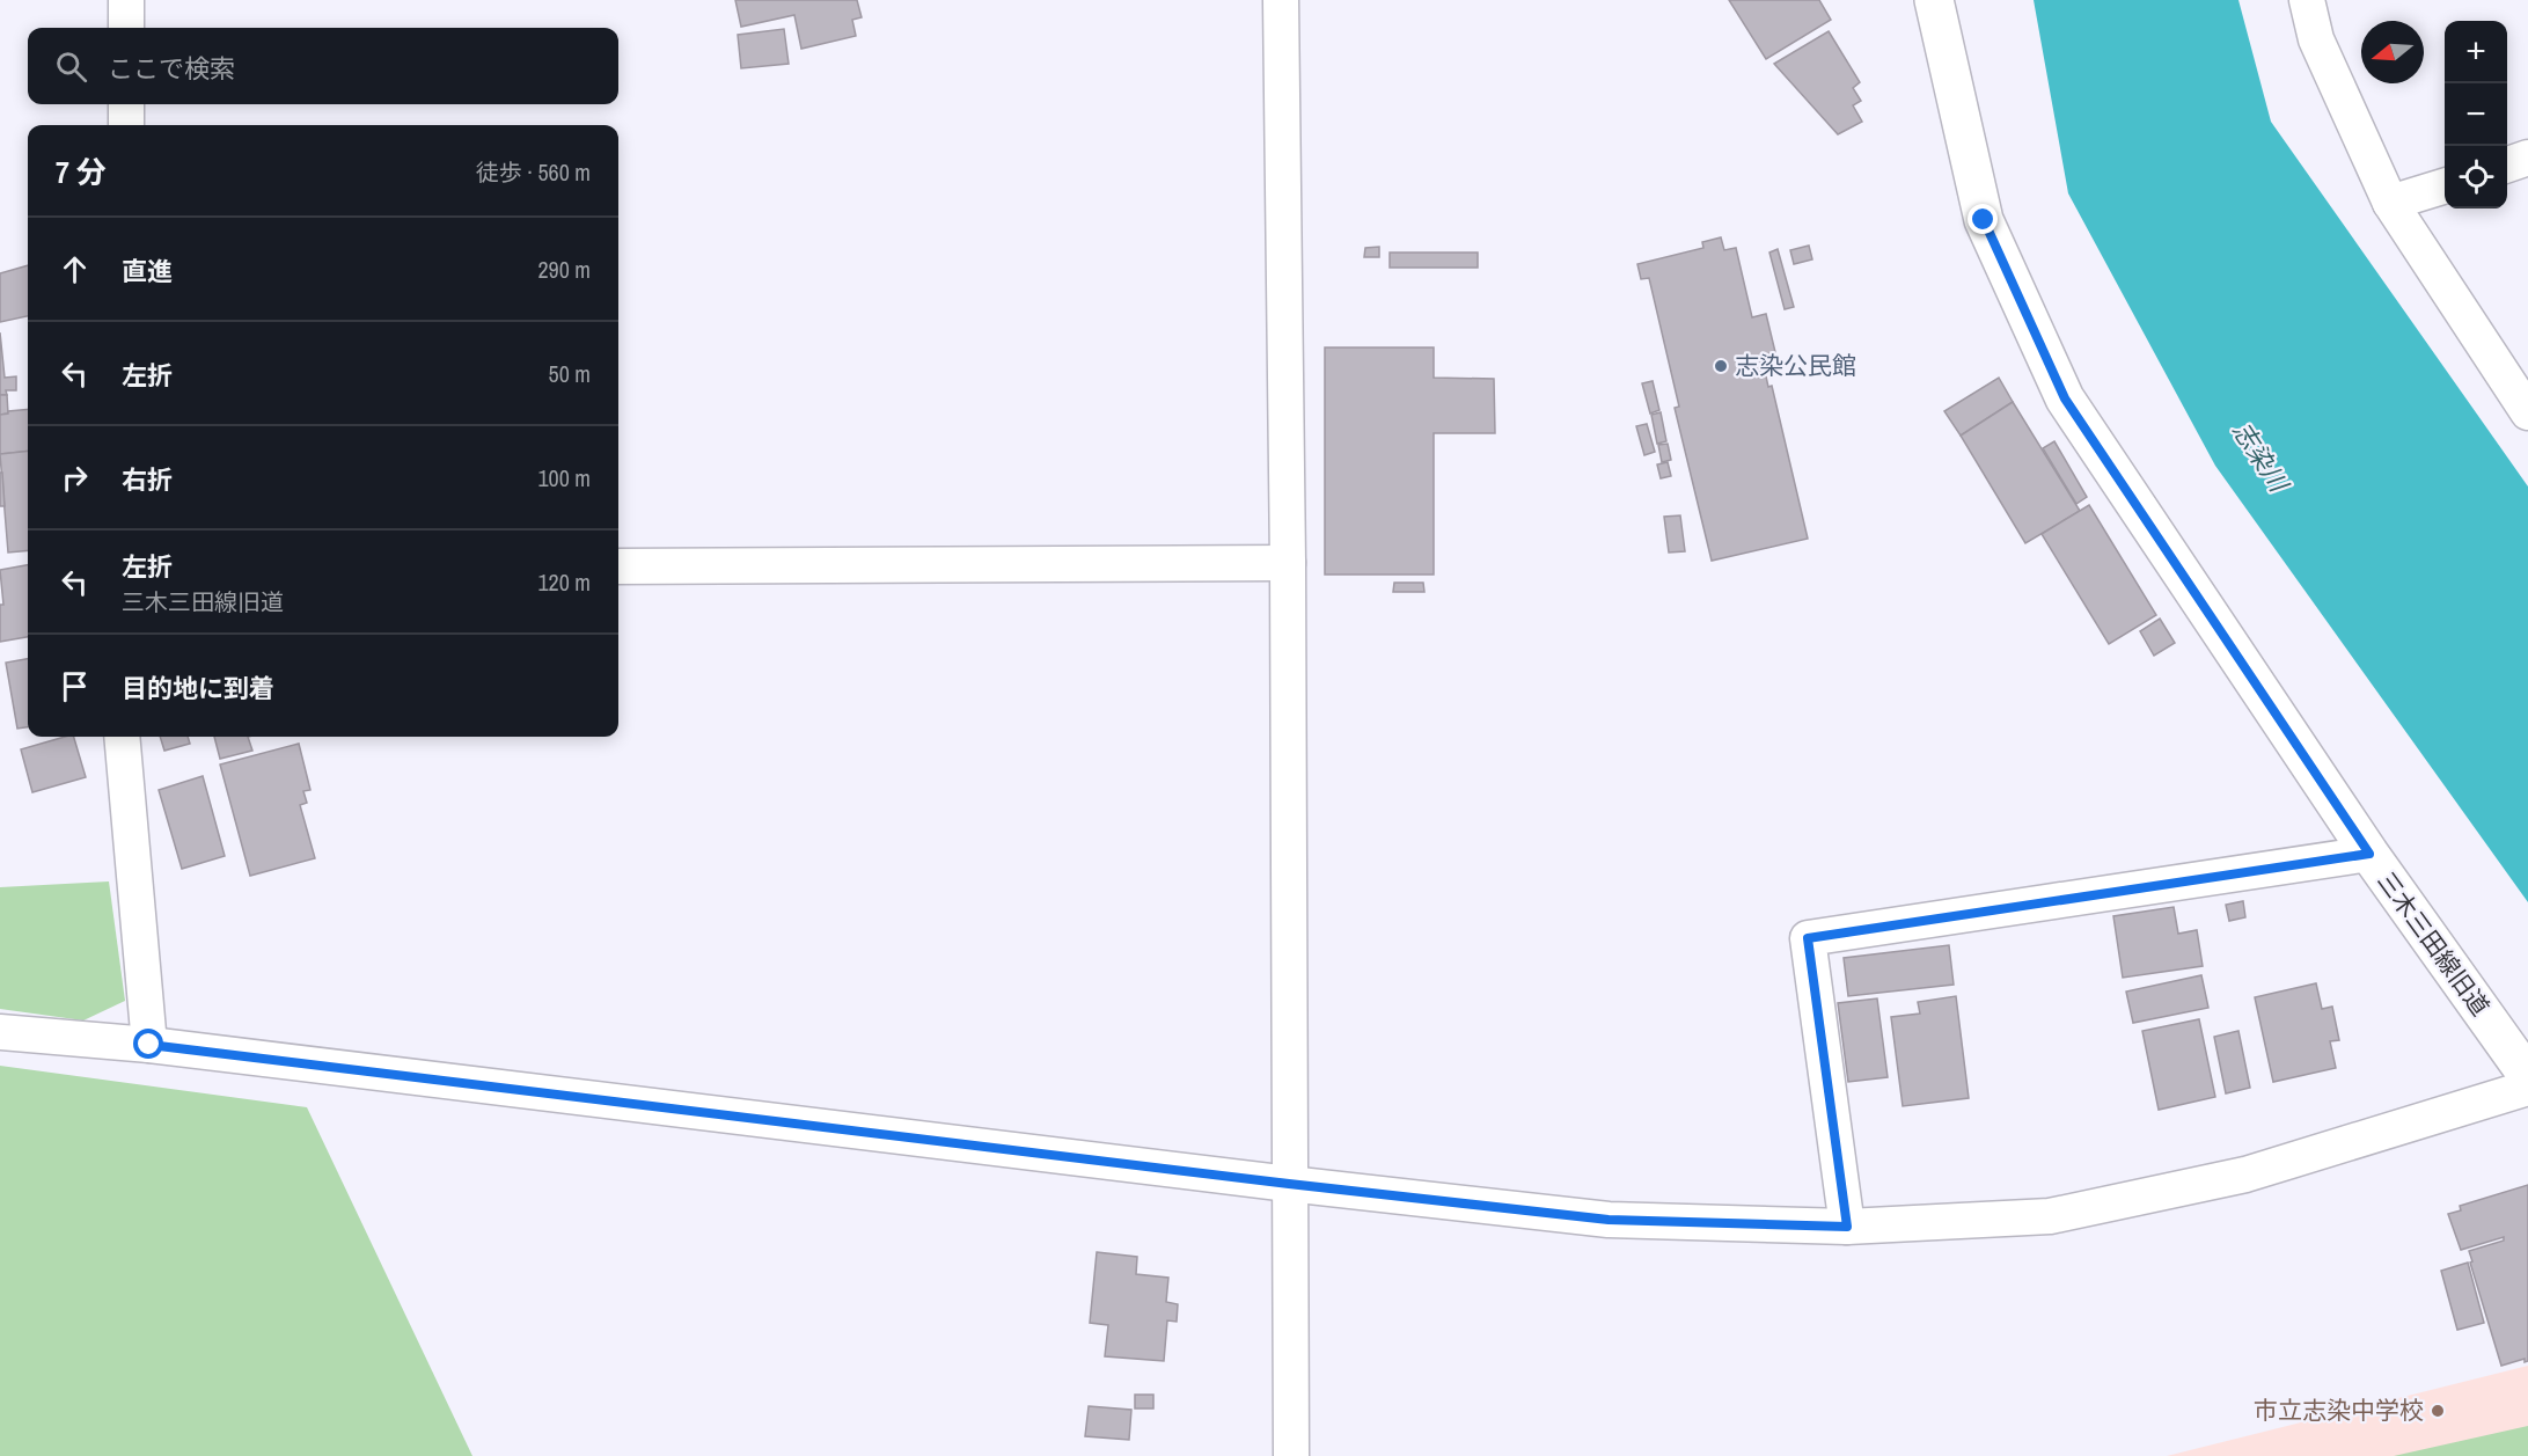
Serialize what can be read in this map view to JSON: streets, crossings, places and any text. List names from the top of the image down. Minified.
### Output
{"streets":{"street":["三木三田線旧道"]},"water":["志染川"],"places":["志染公民館","市立志染中学校"],"north":"left","page":{"map_buttons":["+","−"],"search":"ここで検索","heading":["7 分","徒歩 · 560 m"],"list":[["直進","290 m"],["左折","50 m"],["右折","100 m"],["左折","三木三田線旧道","120 m"],"目的地に到着"]}}
